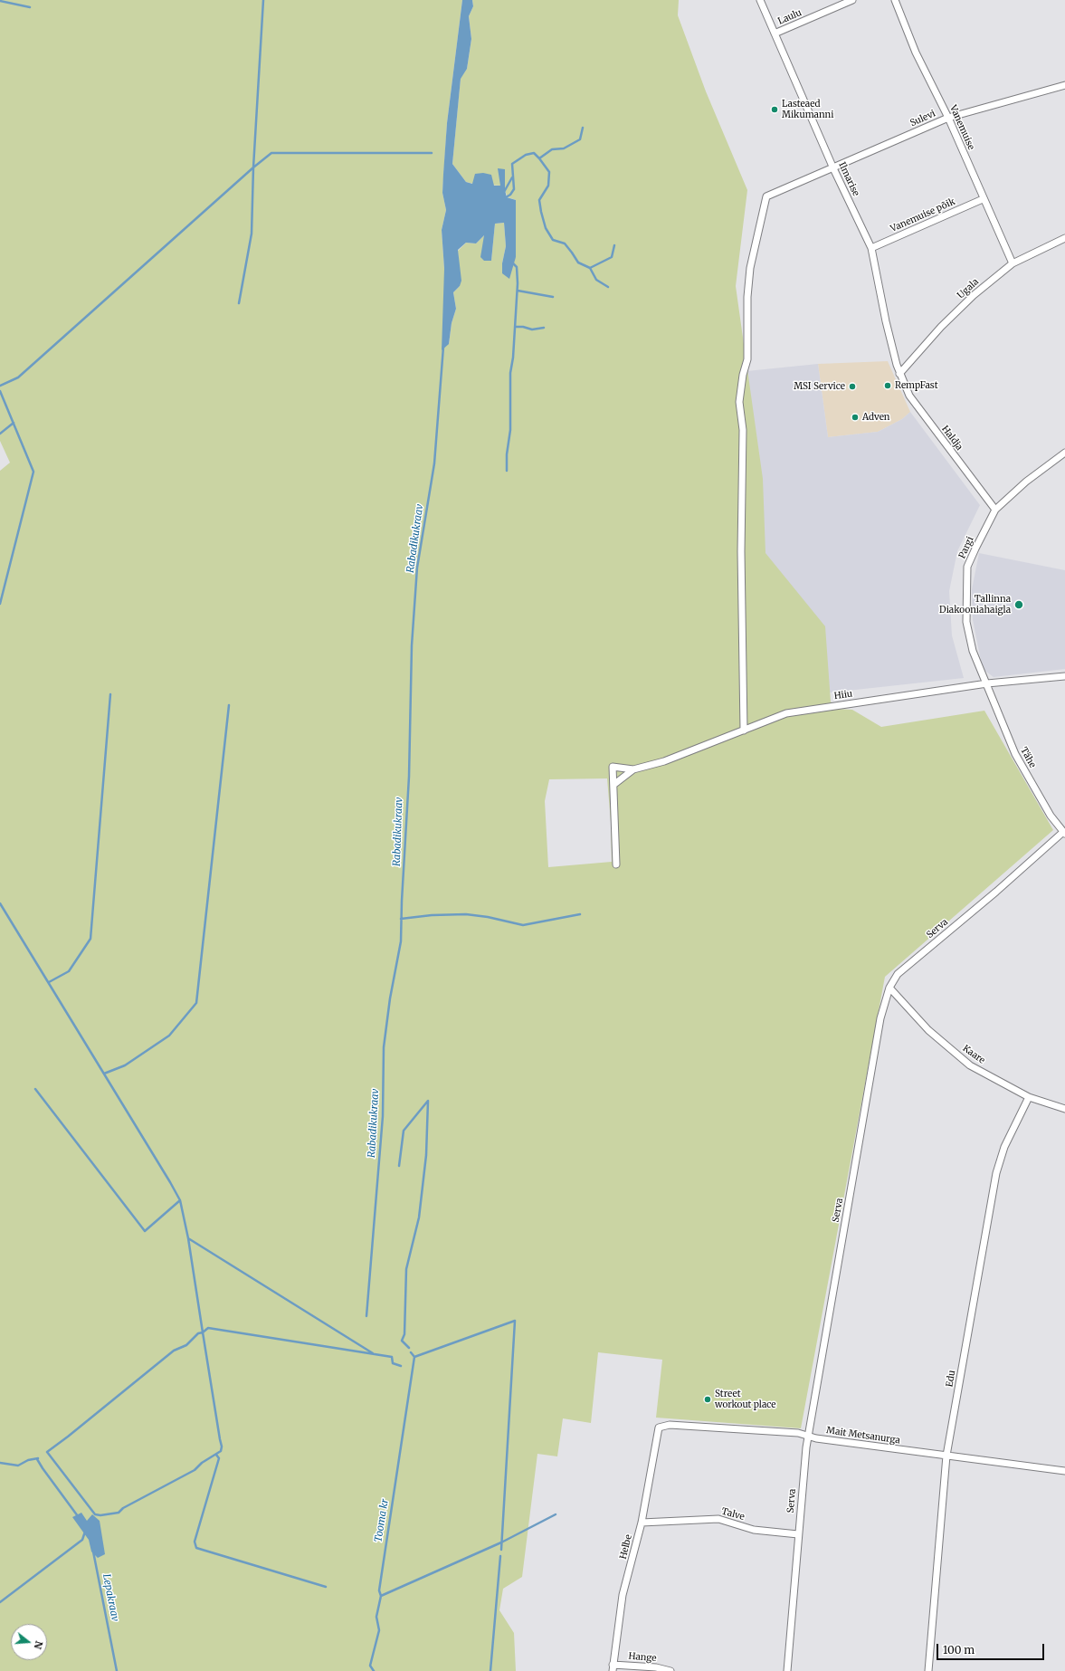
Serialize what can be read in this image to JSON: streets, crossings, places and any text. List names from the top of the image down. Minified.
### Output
{"streets":{"street":["Laulu","Sulevi","Vanemuise","Ilmarise","Vanemuise põik","Ugala","Haldja","Pargi","Hiiu","Tähe","Serva","Kaare","Edu","Mait Metsanurga","Talve","Helbe","Hange"]},"crossings":[["Laulu","Ilmarise"],["Sulevi","Vanemuise"],["Sulevi","Ilmarise"],["Sulevi","Hiiu"],["Vanemuise","Vanemuise põik"],["Vanemuise","Ugala"],["Ilmarise","Vanemuise põik"],["Ilmarise","Ugala"],["Ilmarise","Haldja"],["Ugala","Haldja"],["Haldja","Pargi"],["Pargi","Hiiu"],["Pargi","Tähe"],["Hiiu","Tähe"],["Tähe","Serva"],["Serva","Kaare"],["Serva","Mait Metsanurga"],["Serva","Talve"],["Kaare","Edu"],["Edu","Mait Metsanurga"],["Mait Metsanurga","Helbe"],["Talve","Helbe"],["Helbe","Hange"]],"water":["Rabadikukraav","Tooma kr","Lepakraav"],"places":["Lasteaed Mikumanni","RempFast","MSI Service","Adven","Tallinna Diakooniahaigla","Street workout place"],"scale_bar":"100 m","north":"right"}
